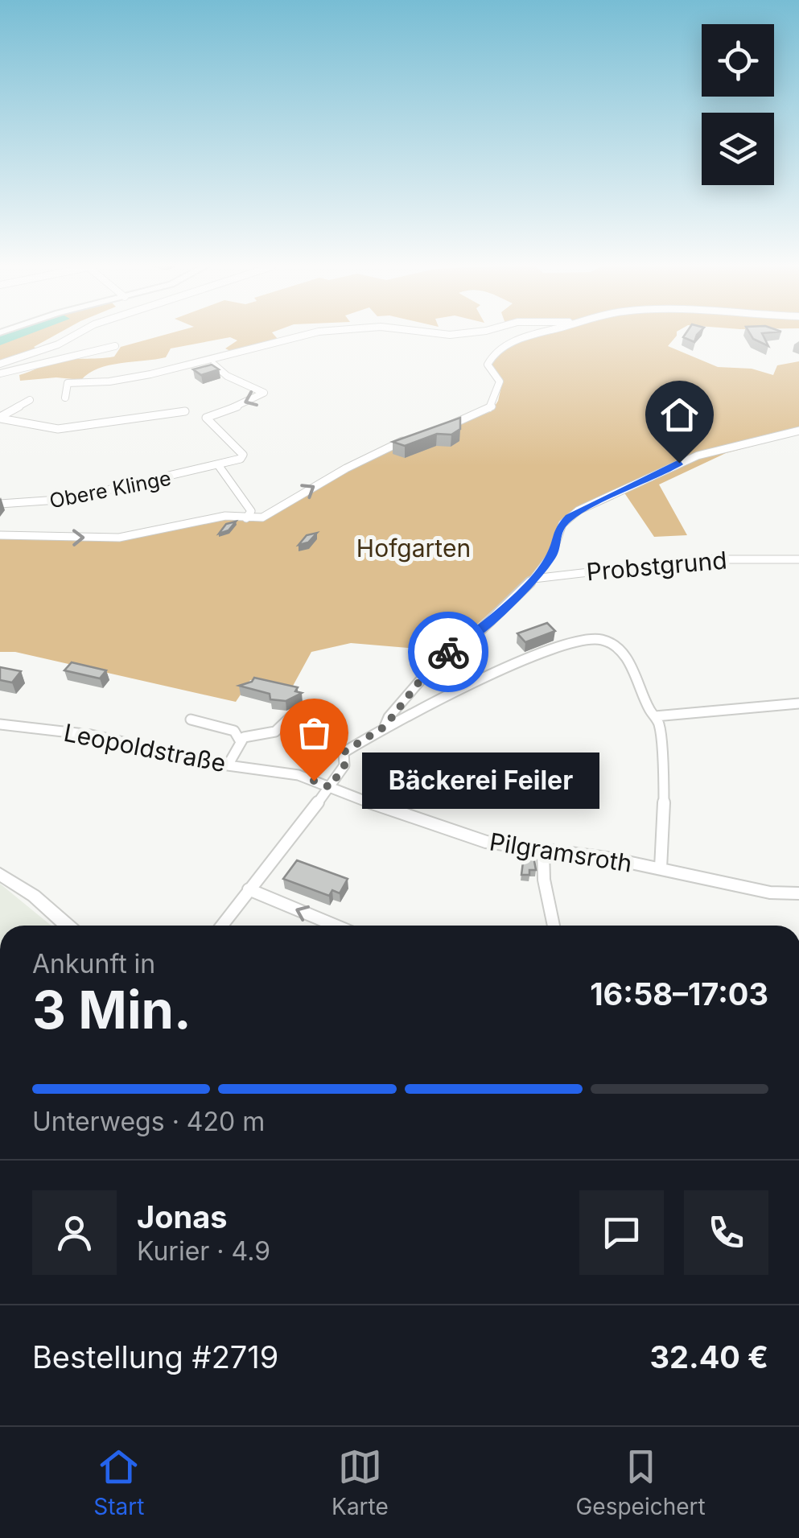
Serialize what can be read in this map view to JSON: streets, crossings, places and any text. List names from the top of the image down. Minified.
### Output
{"streets":{"street":["Obere Klinge","Probstgrund","Leopoldstraße","Pilgramsroth"]},"crossings":[["Leopoldstraße","Pilgramsroth"]],"parks":["Hofgarten"],"places":["Bäckerei Feiler"],"page":{"bubble":"Bäckerei Feiler","heading":["3 Min.","Ankunft in","16:58–17:03"],"panel":["Jonas","Kurier · 4.9","Bestellung #2719","32.40 €"],"bar":"Unterwegs · 420 m","tabs":["Start","Karte","Gespeichert"]}}
